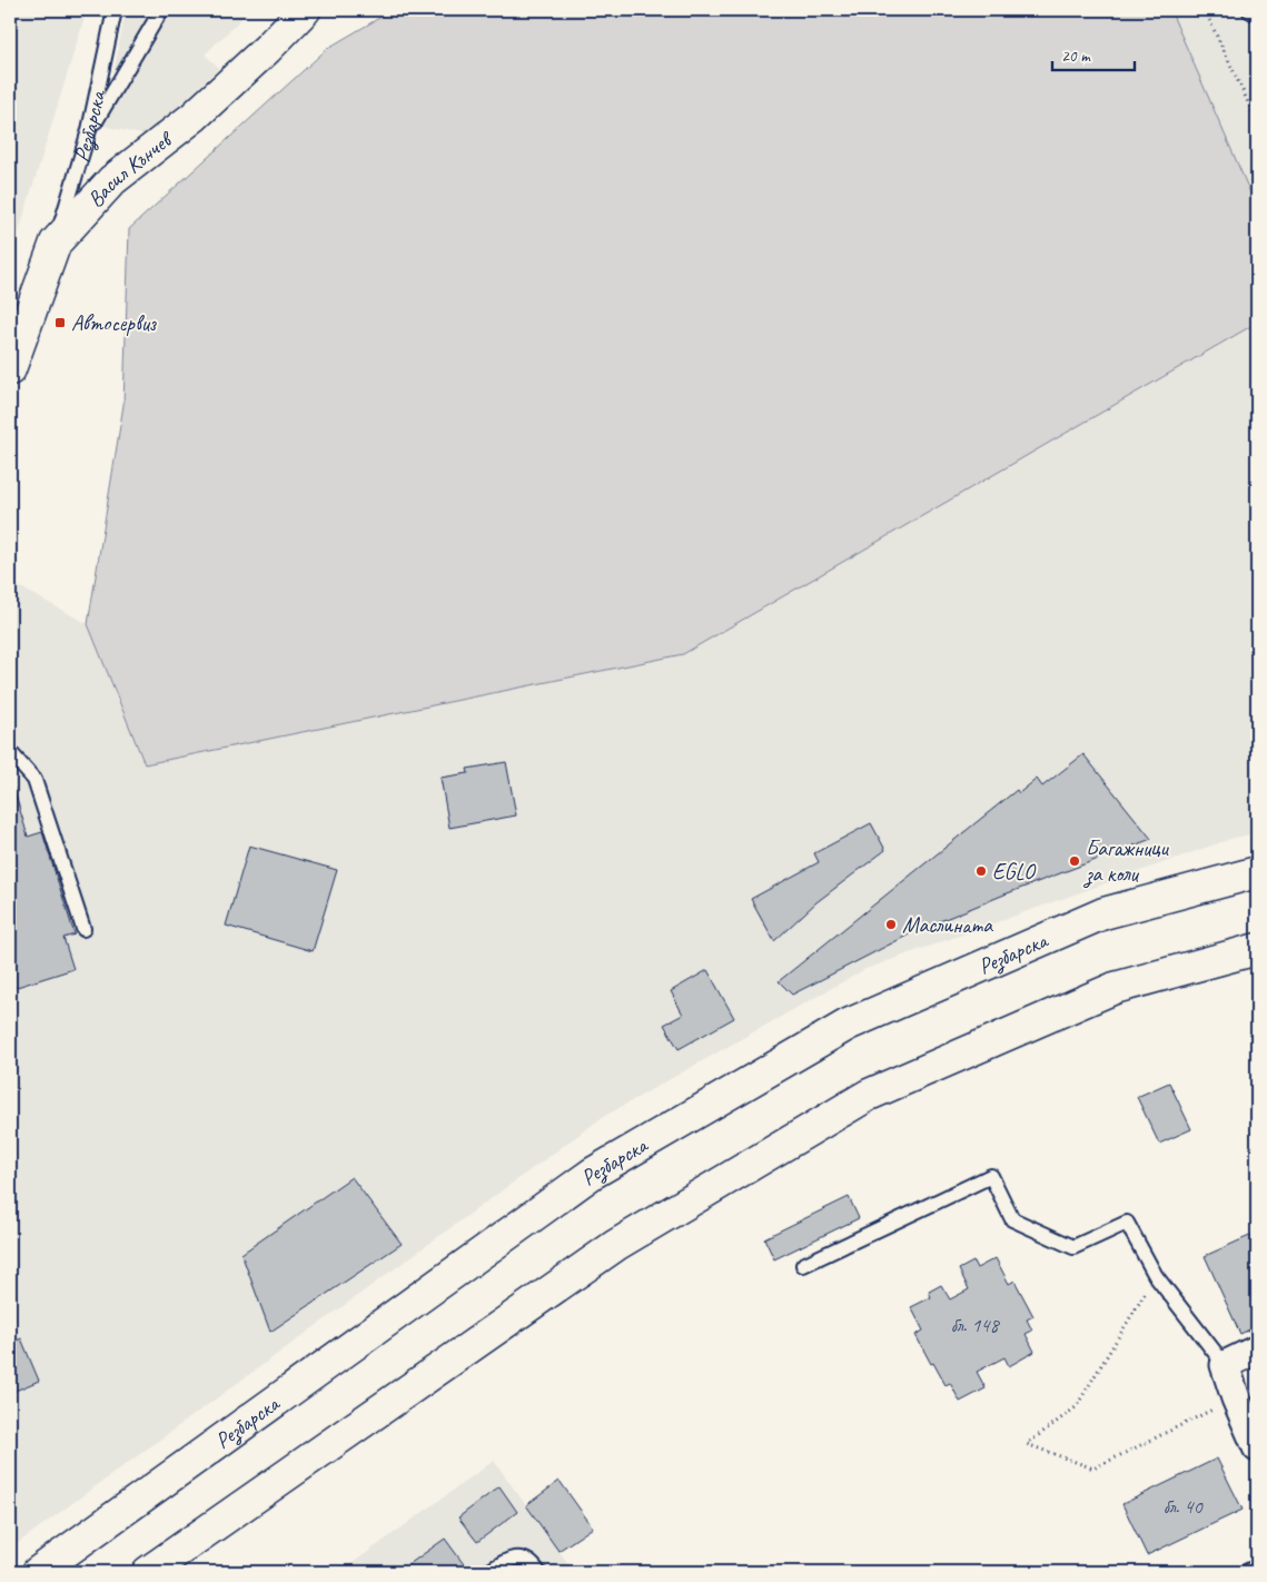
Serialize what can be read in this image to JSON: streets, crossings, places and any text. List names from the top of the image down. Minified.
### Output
{"streets":{"street":["Резбарска","Васил Кънчев"]},"crossings":[["Резбарска","Васил Кънчев"]],"places":{"transit":["Автосервиз"],"other":["Багажници за коли","EGLO","Маслината"]},"house_numbers":["бл. 148","бл. 40"],"scale_bar":"20 m"}
